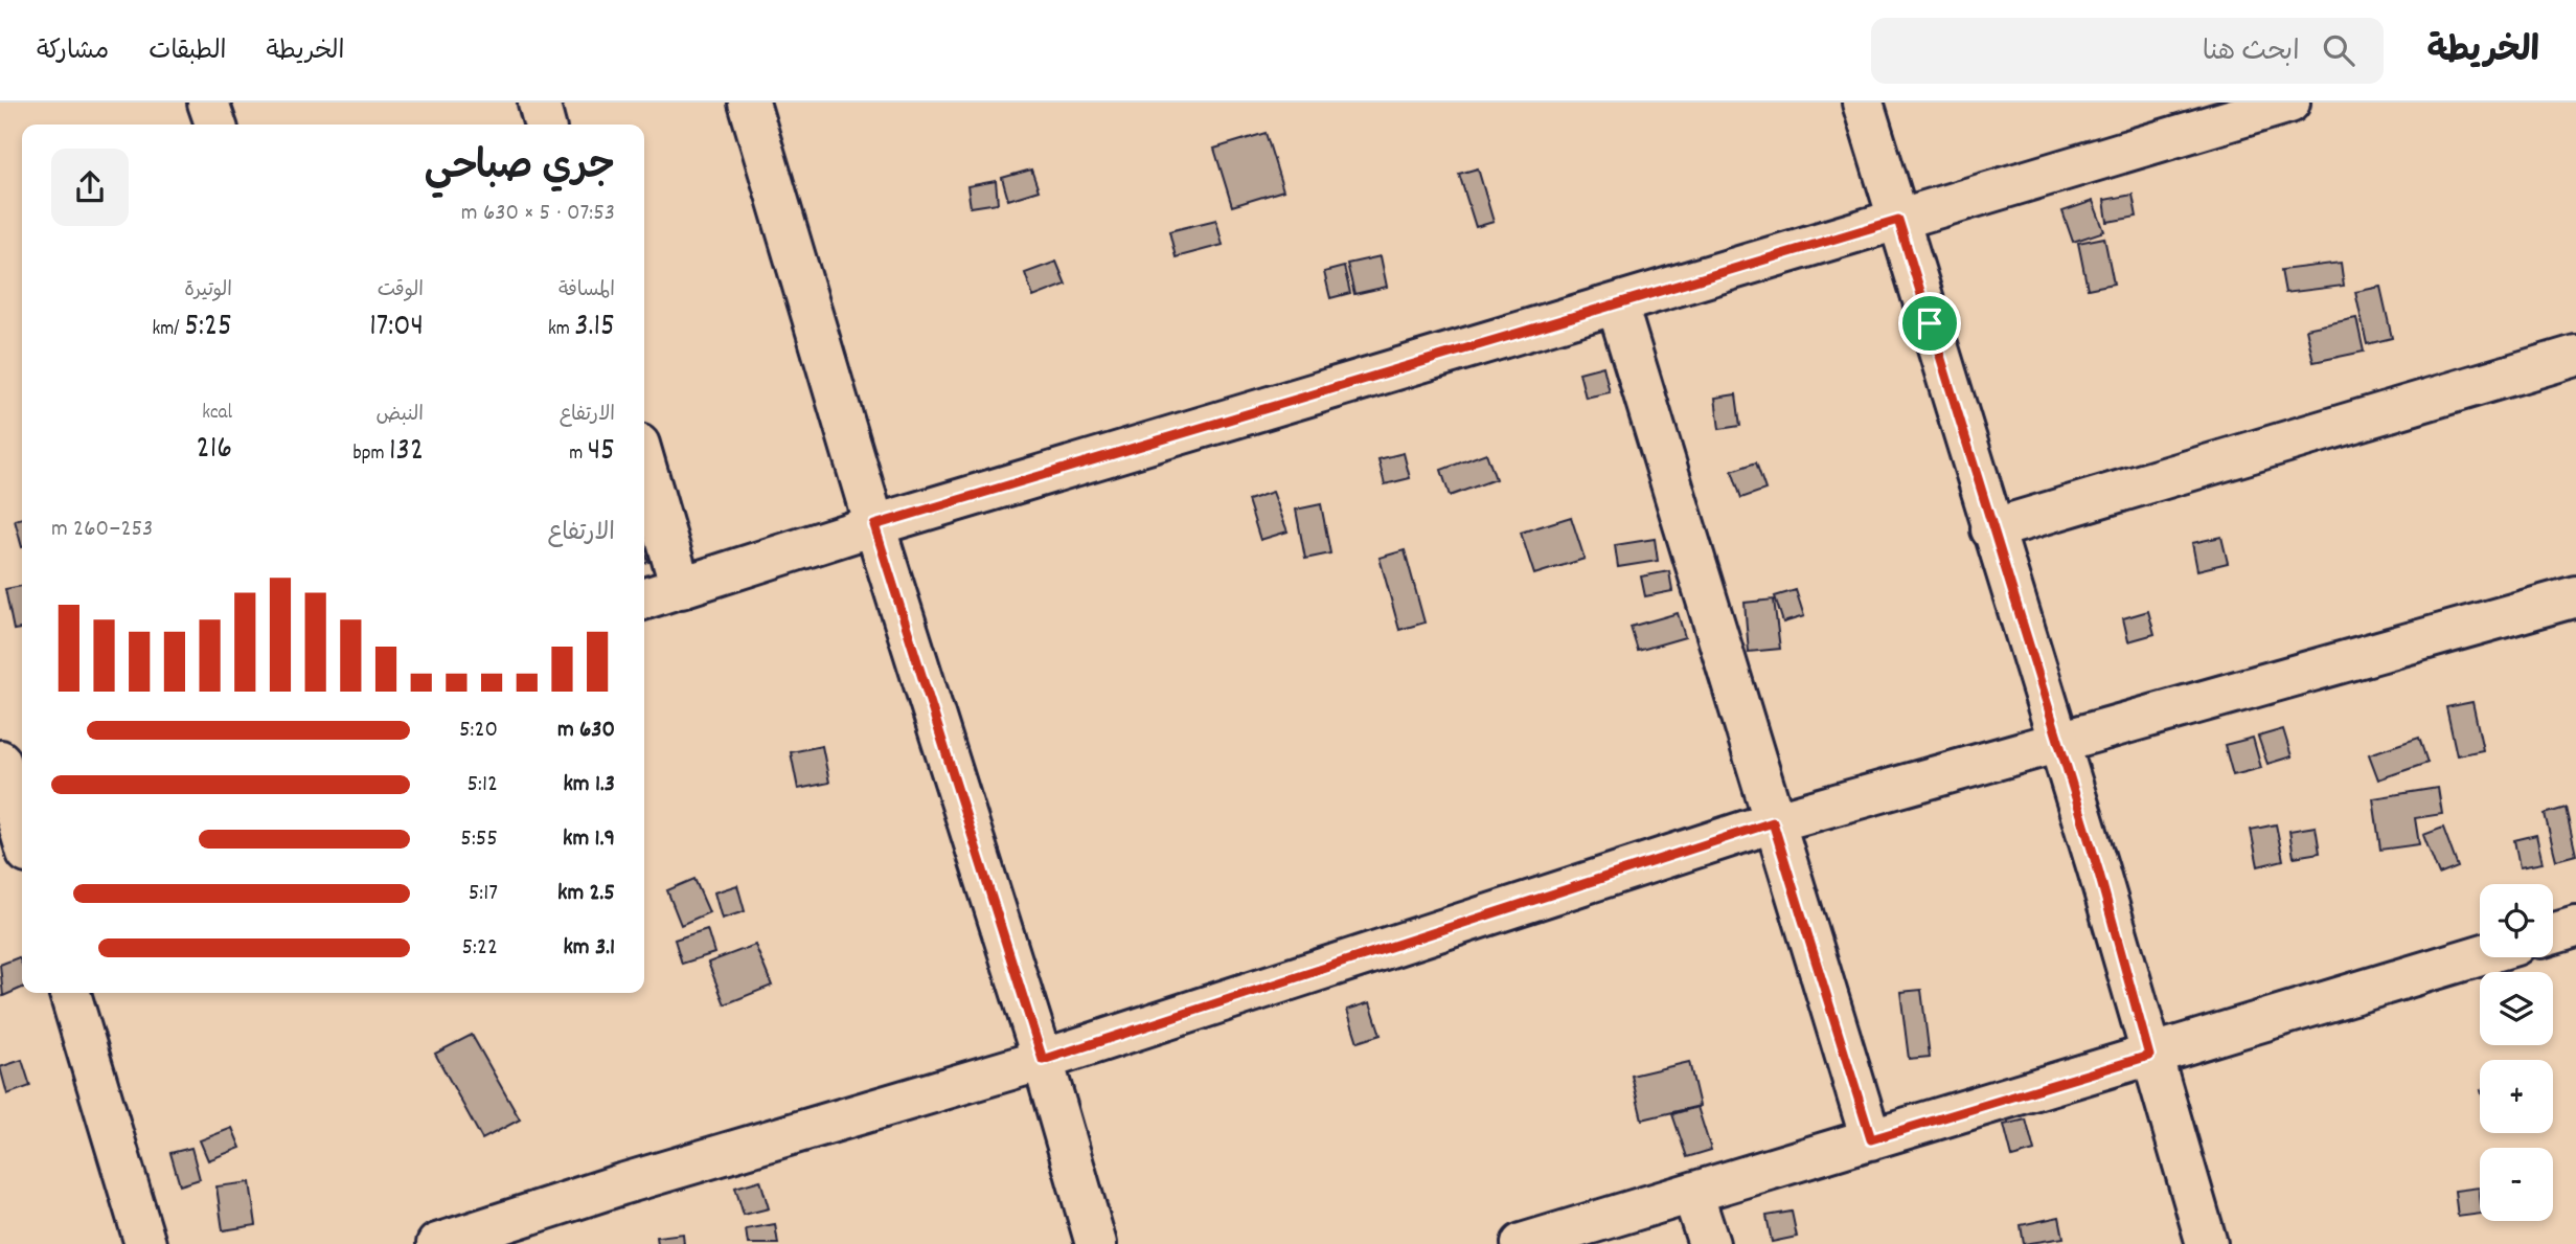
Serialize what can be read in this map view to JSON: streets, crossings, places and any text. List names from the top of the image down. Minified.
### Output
{"page":{"header":"الخريطة","search":"ابحث هنا","nav":["الخريطة","الطبقات","مشاركة"],"heading":["جري صباحي","07:53 · 5 × 630 m"],"stats":[["المسافة","3.15 km"],["الوقت","17:04"],["الوتيرة","5:25 /km"],["الارتفاع","45 m"],["النبض","132 bpm"],["kcal","216"]],"chart":["الارتفاع","253–260 m"],"list":[{"name":"630 m","note":"5:20"},{"name":"1.3 km","note":"5:12"},{"name":"1.9 km","note":"5:55"},{"name":"2.5 km","note":"5:17"},{"name":"3.1 km","note":"5:22"}],"map_buttons":["+","−"]}}
